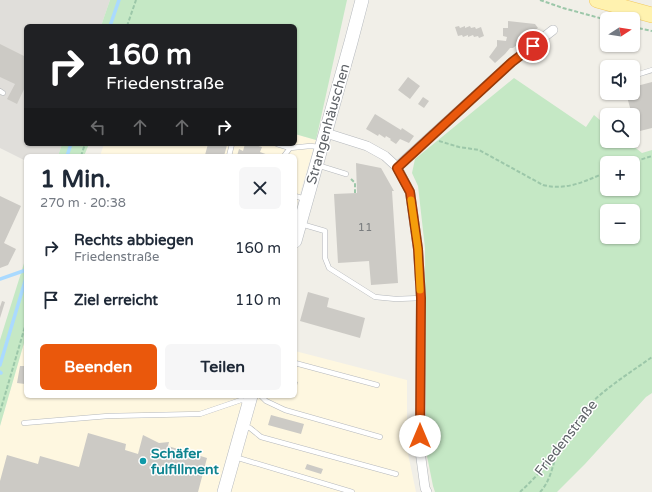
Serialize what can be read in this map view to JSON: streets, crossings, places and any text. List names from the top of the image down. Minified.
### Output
{"streets":{"street":["Strangenhäuschen"],"path":["Friedenstraße"]},"places":["Schäfer fulfillment"],"house_numbers":["11"],"north":"right","page":{"map_buttons":["+","−"],"turn":["160 m","Friedenstraße"],"heading":["1 Min.","270 m · 20:38"],"list":[{"name":"Rechts abbiegen","note":"Friedenstraße","value":"160 m"},{"name":"Ziel erreicht","value":"110 m"}],"buttons":["Beenden","Teilen"]}}
